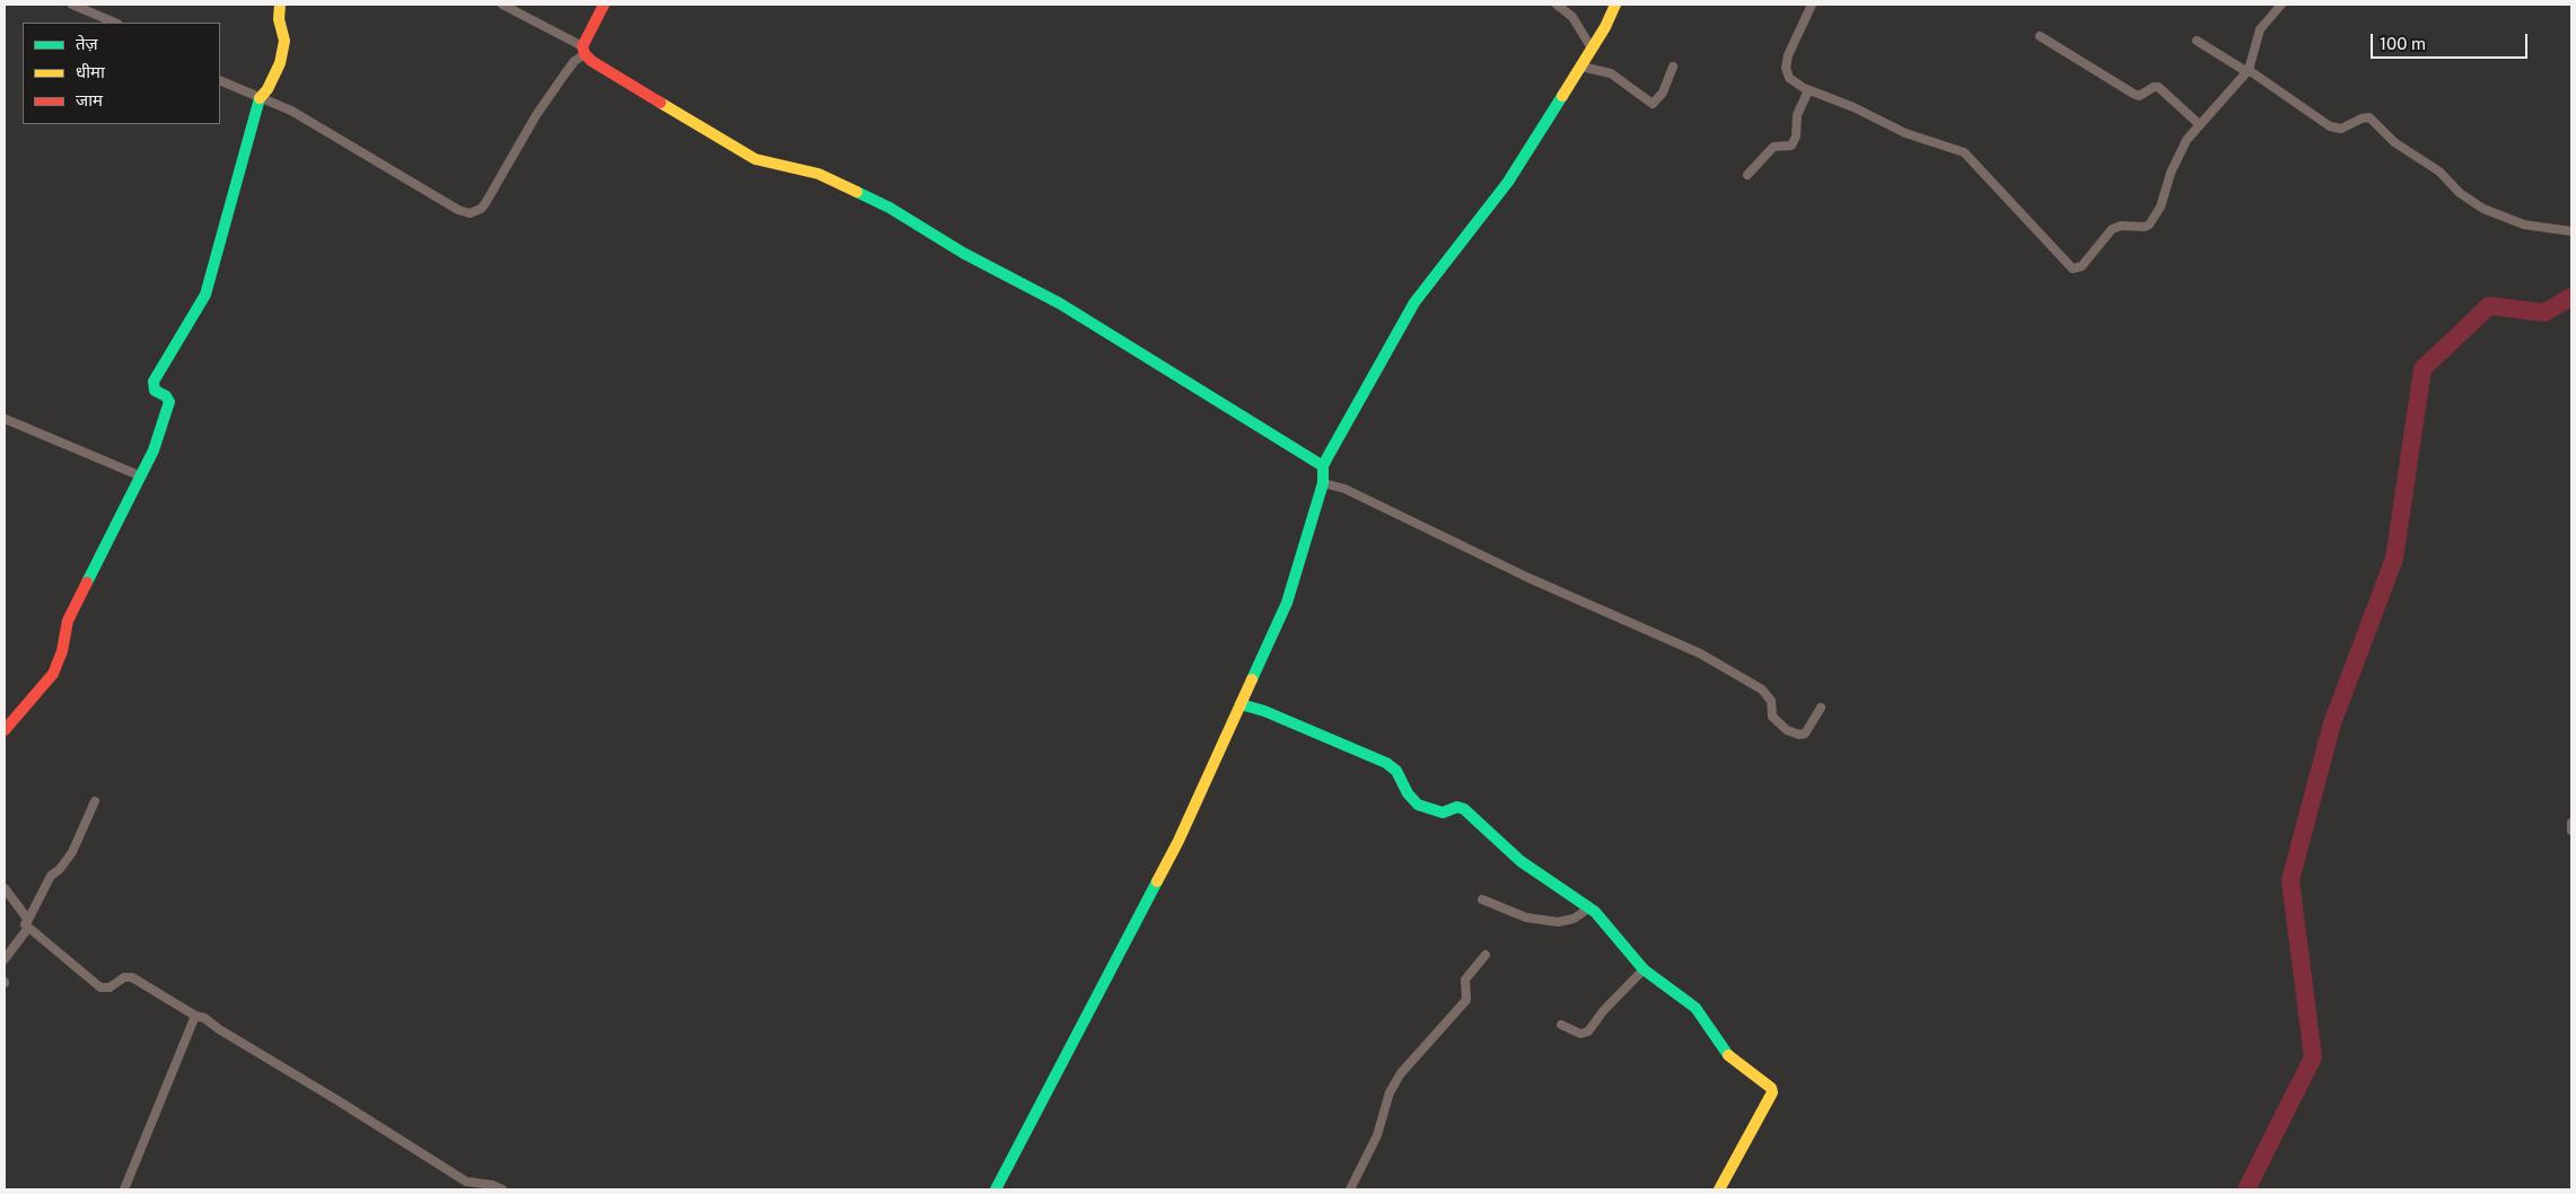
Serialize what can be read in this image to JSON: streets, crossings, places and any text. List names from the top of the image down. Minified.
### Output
{"legend":["तेज़","धीमा","जाम"],"scale_bar":"100 m"}
